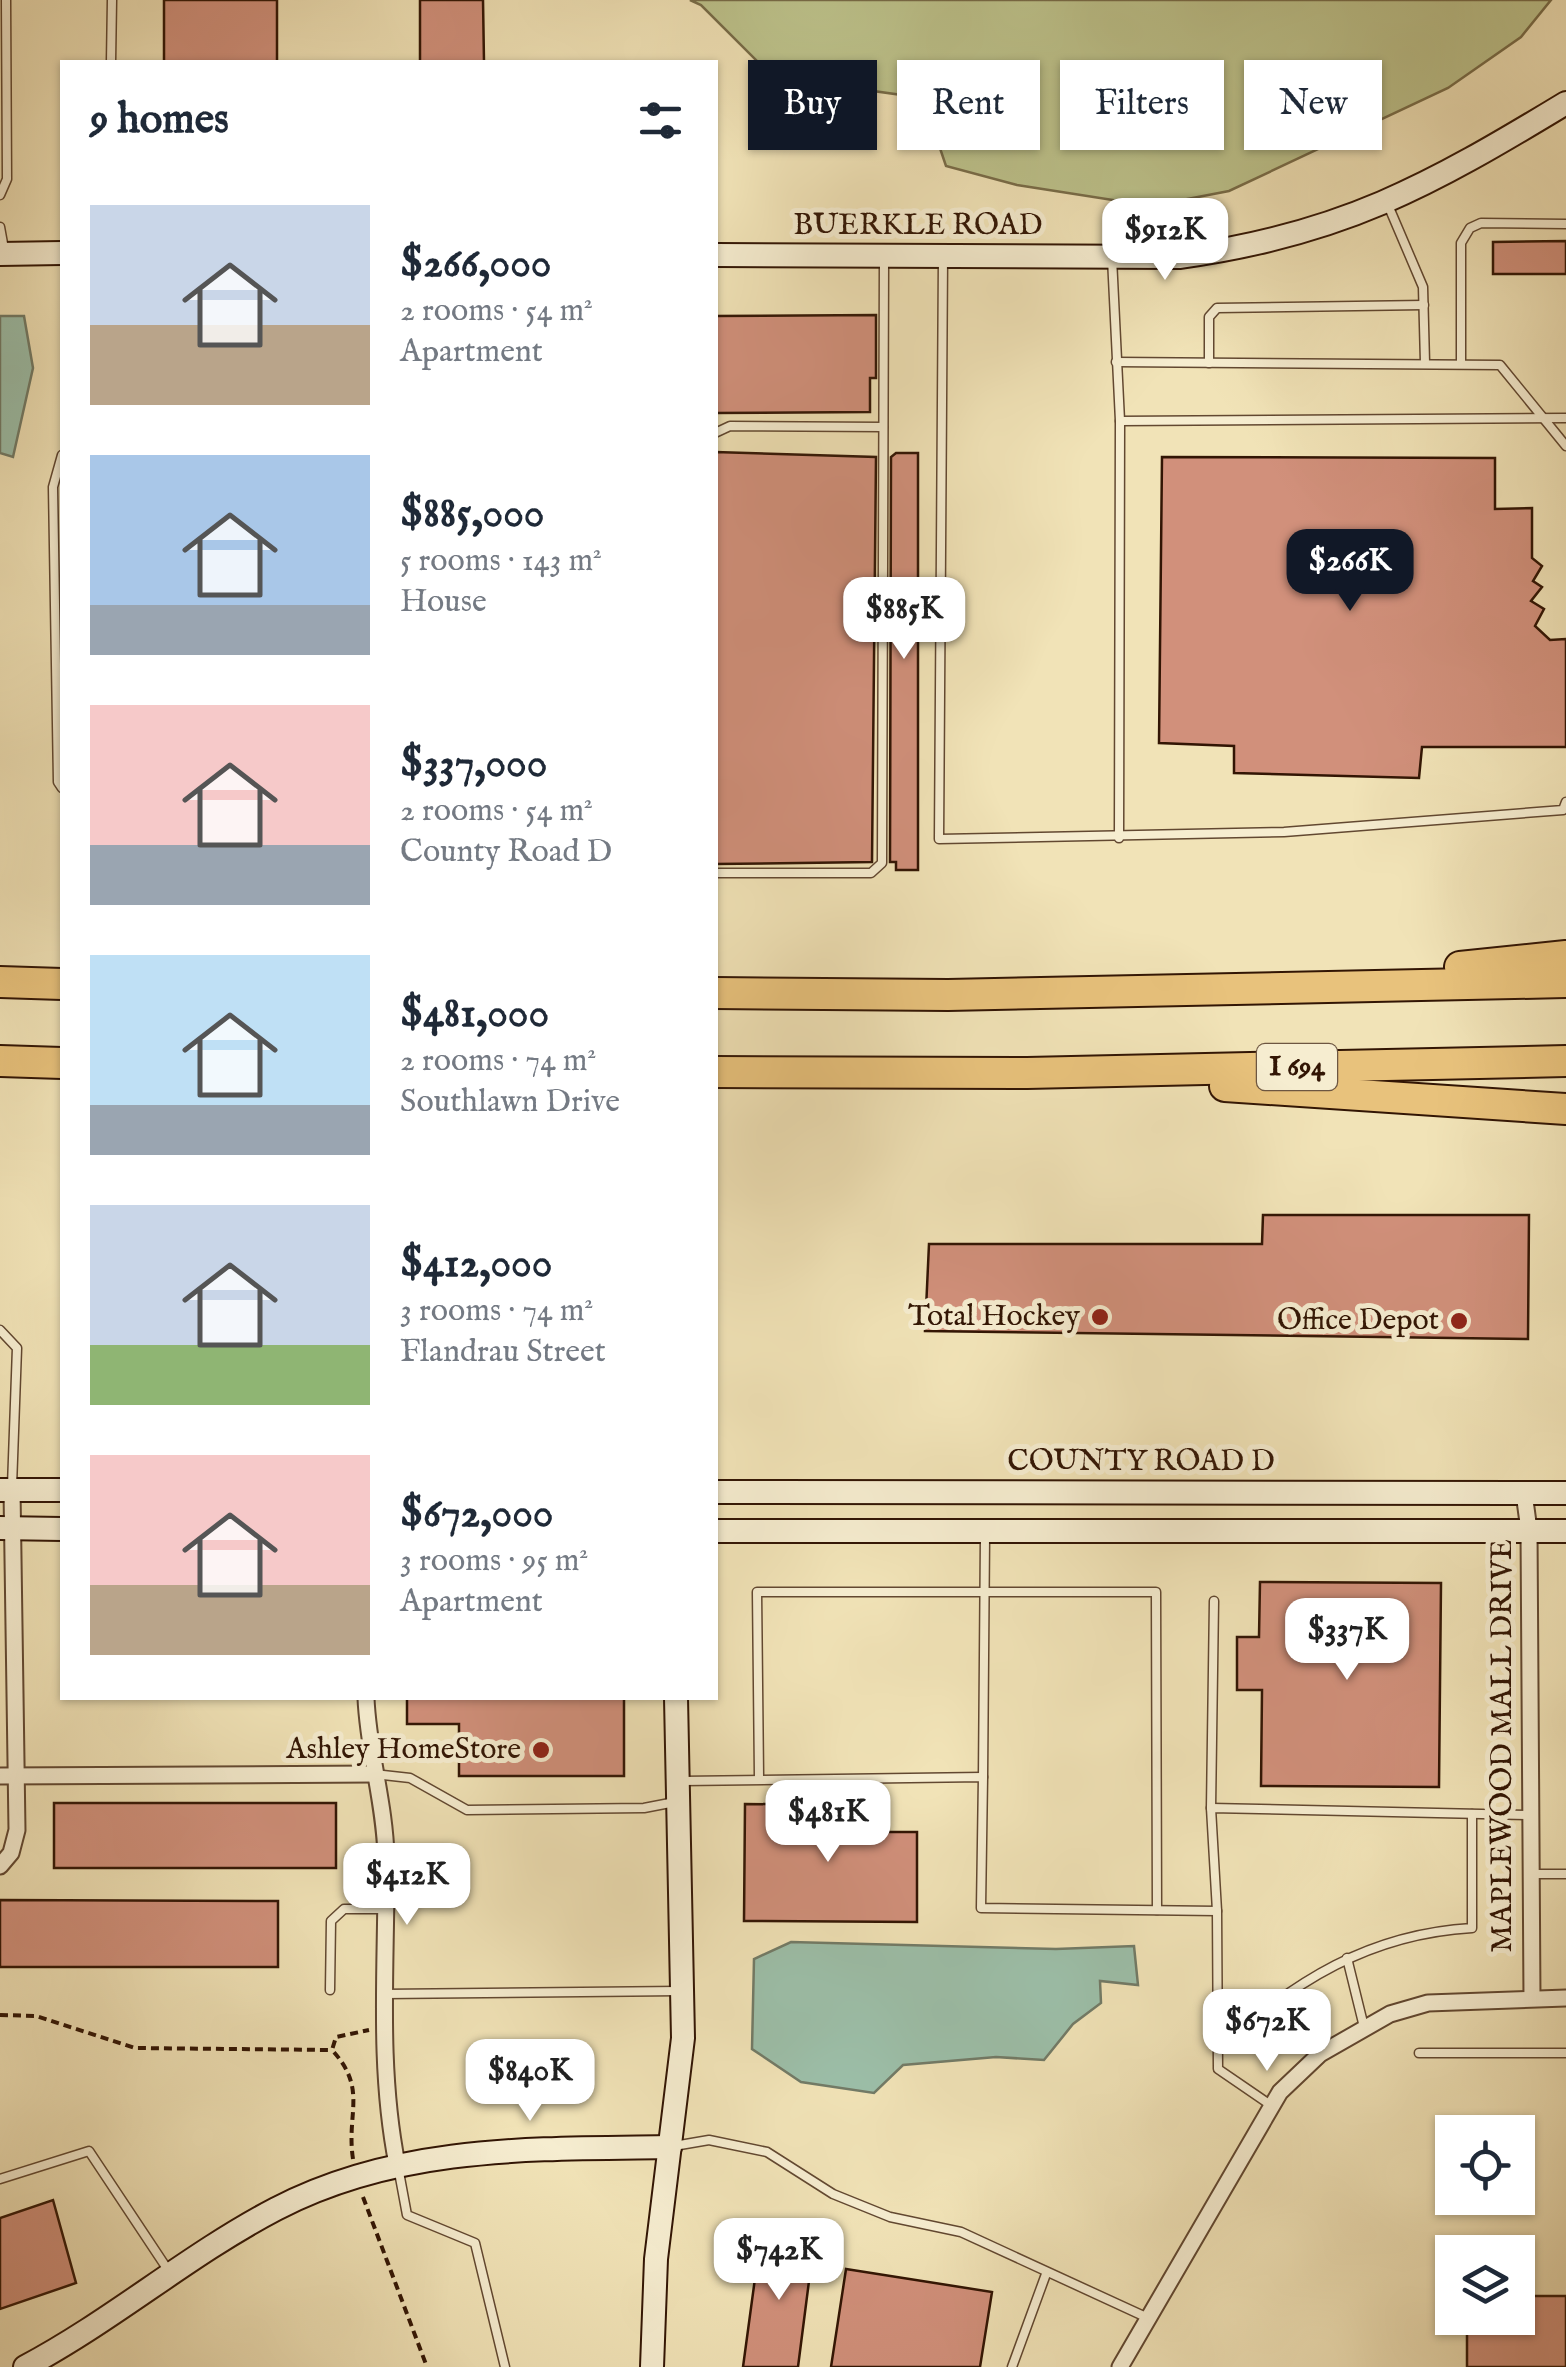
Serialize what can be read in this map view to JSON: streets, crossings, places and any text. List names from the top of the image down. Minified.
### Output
{"streets":{"highway":["I 694"],"street":["BUERKLE ROAD","COUNTY ROAD D","MAPLEWOOD MALL DRIVE"]},"crossings":[["COUNTY ROAD D","MAPLEWOOD MALL DRIVE"]],"places":["Total Hockey","Office Depot","Ashley HomeStore"],"page":{"chip":["Buy","Rent","Filters","New"],"heading":"9 homes","list":[{"name":"$266,000","note":"2 rooms · 54 m² · Apartment"},{"name":"$885,000","note":"5 rooms · 143 m² · House"},{"name":"$337,000","note":"2 rooms · 54 m² · County Road D"},{"name":"$481,000","note":"2 rooms · 74 m² · Southlawn Drive"},{"name":"$412,000","note":"3 rooms · 74 m² · Flandrau Street"},{"name":"$672,000","note":"3 rooms · 95 m² · Apartment"}],"price":["$912K","$266K","$885K","$337K","$481K","$412K","$672K","$840K","$742K"]}}
